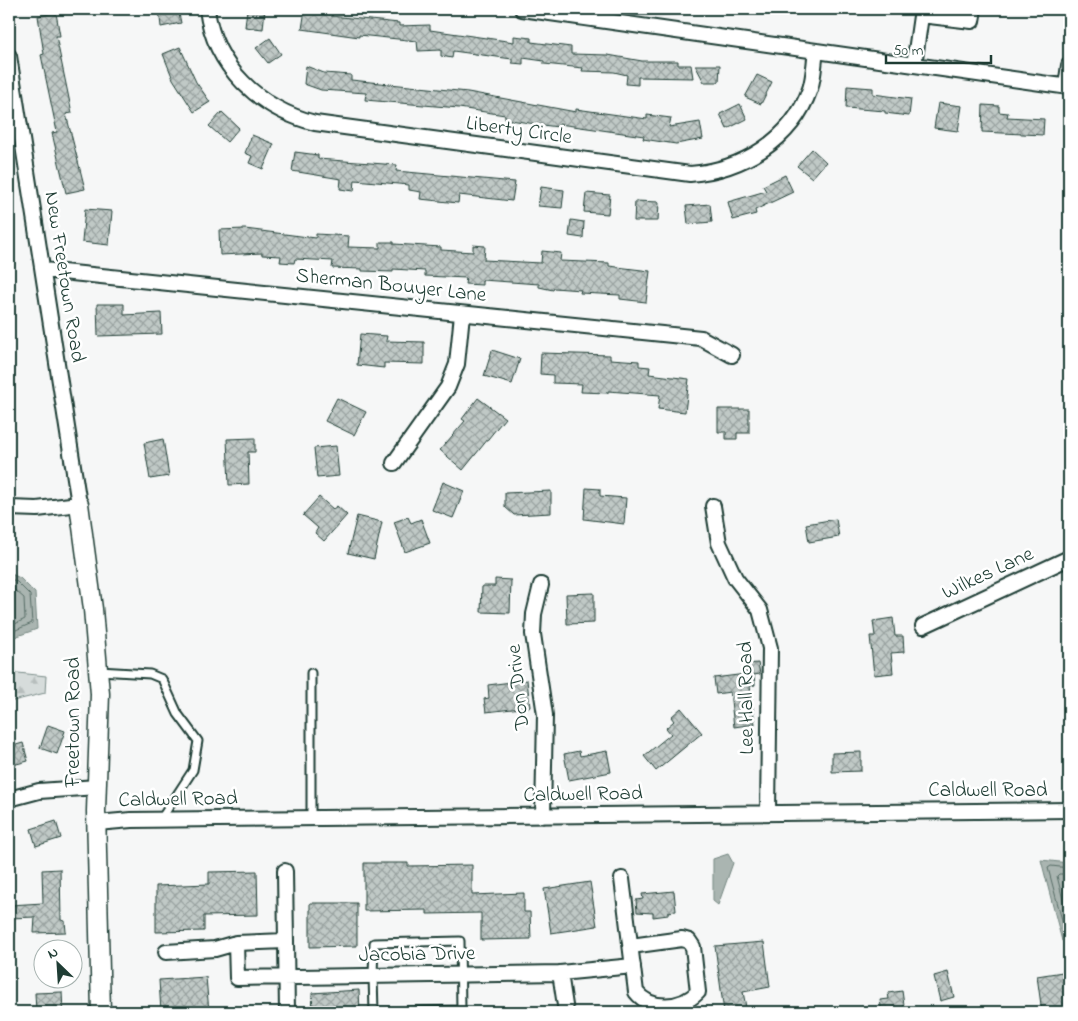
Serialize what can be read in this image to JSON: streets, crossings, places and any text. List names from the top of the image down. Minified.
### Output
{"streets":{"street":["Liberty Circle","New Freetown Road","Sherman Bouyer Lane","Wilkes Lane","Don Drive","Lee Hall Road","Freetown Road","Caldwell Road","Jacobia Drive"]},"crossings":[["New Freetown Road","Sherman Bouyer Lane"],["New Freetown Road","Freetown Road"],["Don Drive","Caldwell Road"],["Lee Hall Road","Caldwell Road"],["Freetown Road","Caldwell Road"]],"scale_bar":"50 m","north":"top left"}
